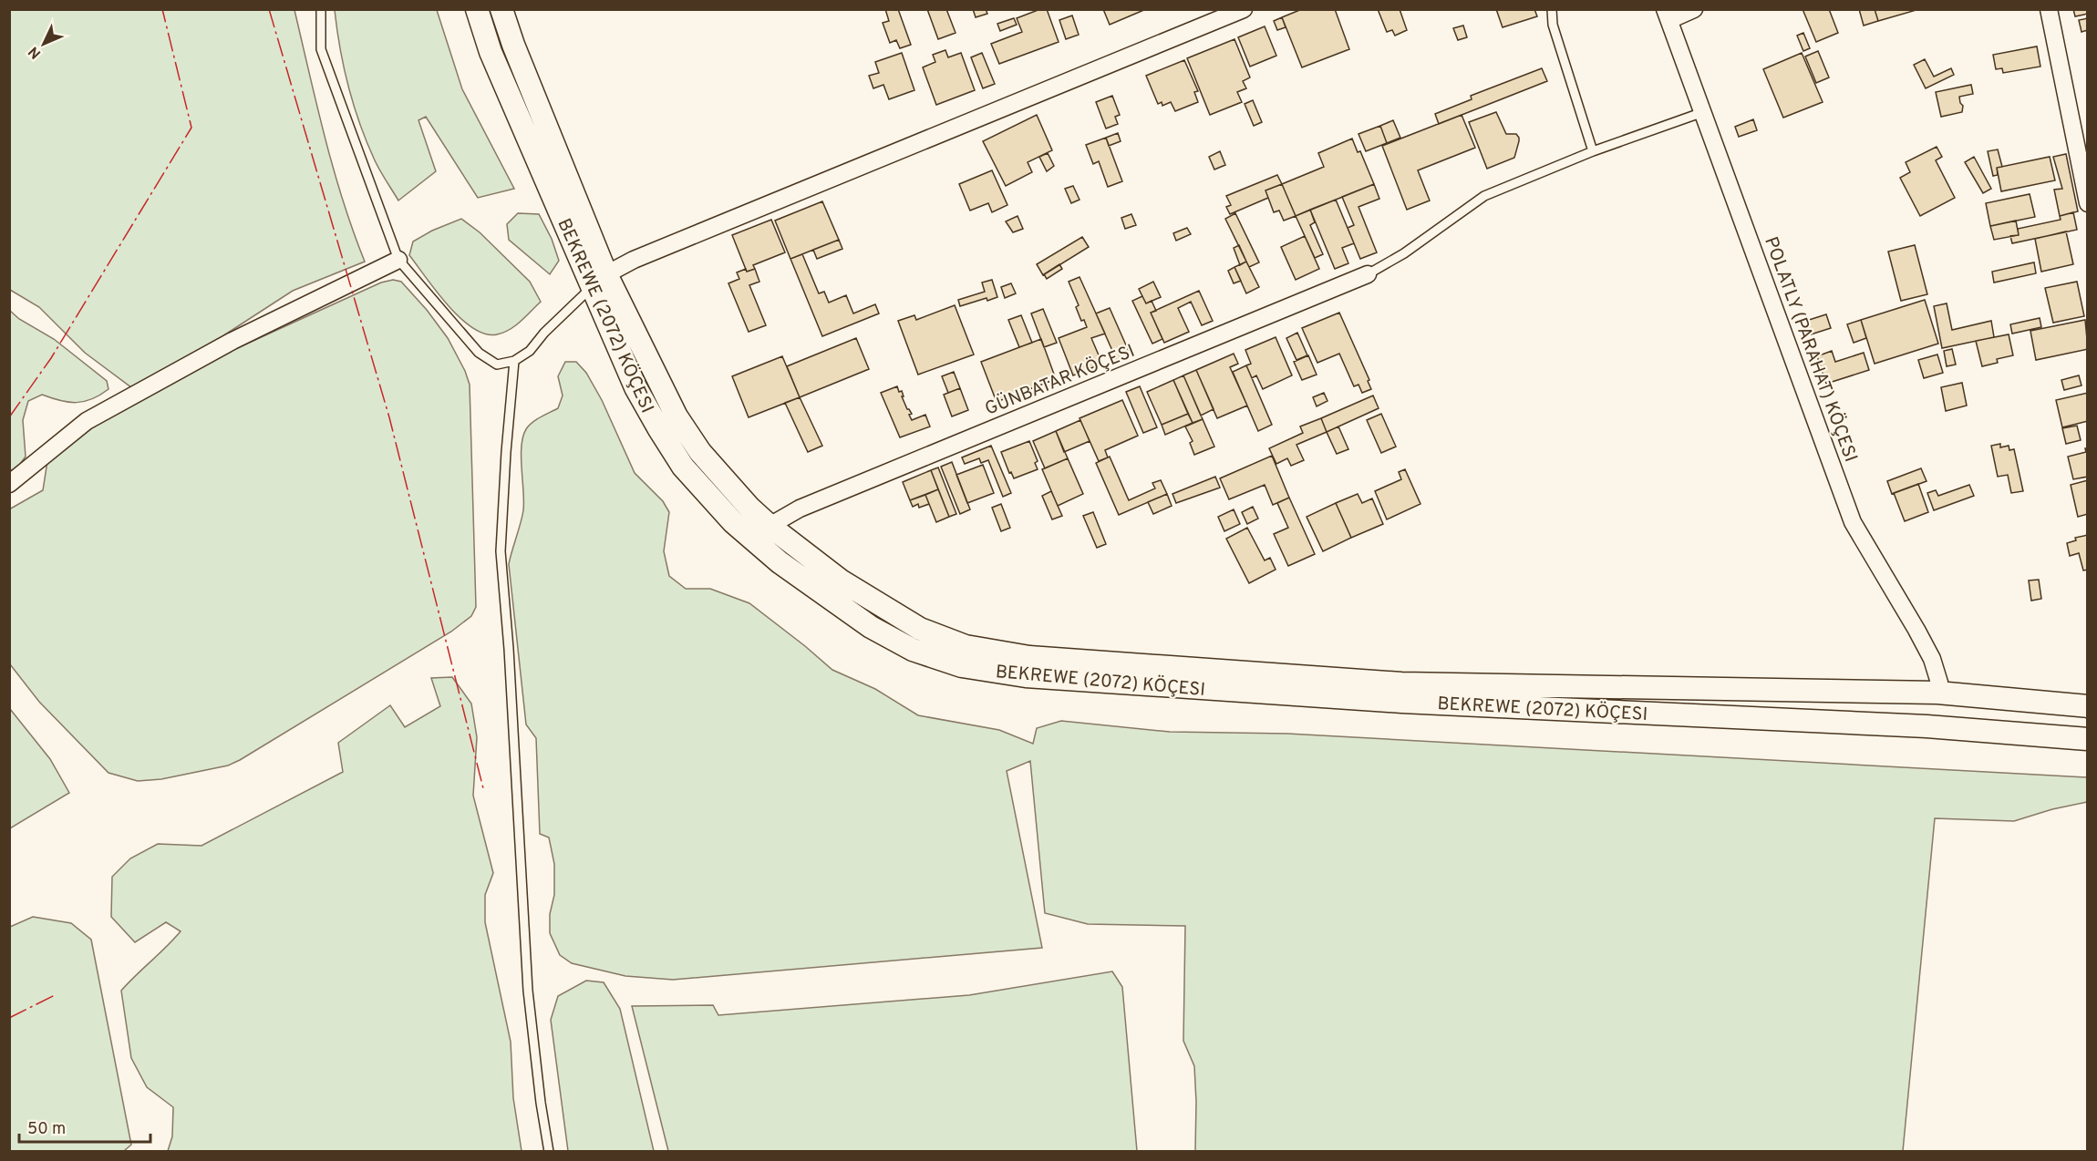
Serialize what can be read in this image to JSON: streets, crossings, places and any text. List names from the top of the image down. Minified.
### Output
{"streets":{"main road":["BEKREWE (2072) KÖÇESI"],"street":["POLATLY (PARAHAT) KÖÇESI","GÜNBATAR KÖÇESI"]},"crossings":[["BEKREWE (2072) KÖÇESI","POLATLY (PARAHAT) KÖÇESI"],["BEKREWE (2072) KÖÇESI","GÜNBATAR KÖÇESI"]],"scale_bar":"50 m","north":"bottom left"}
